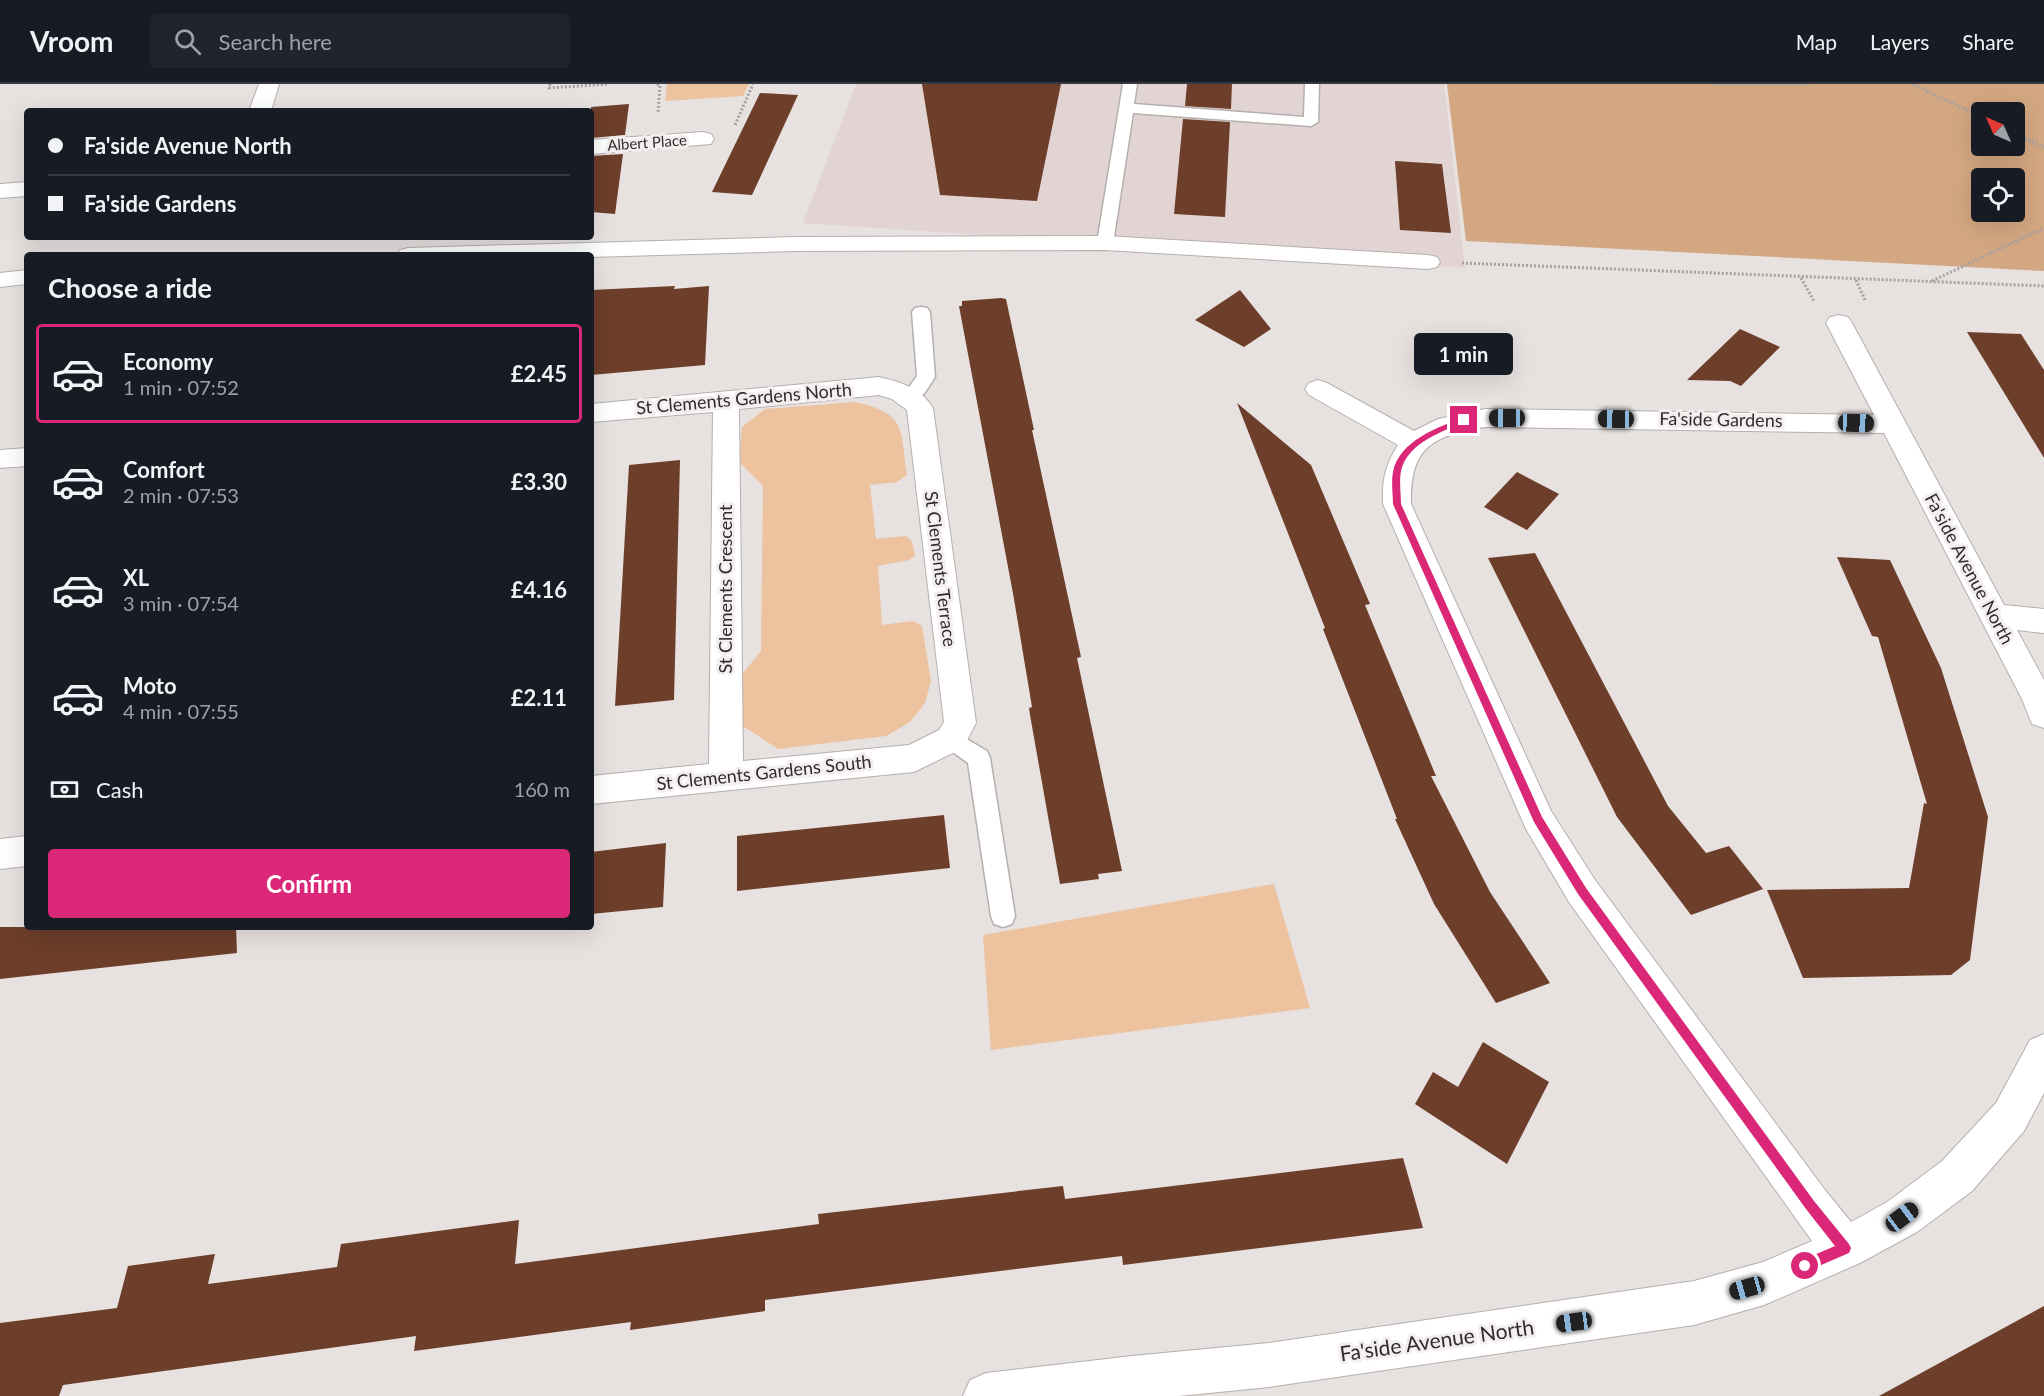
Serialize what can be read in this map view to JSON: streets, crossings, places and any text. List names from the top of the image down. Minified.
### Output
{"streets":{"street":["Albert Place","St Clements Gardens North","Fa'side Gardens","St Clements Terrace","Fa'side Avenue North","St Clements Crescent","St Clements Gardens South"]},"crossings":[["St Clements Gardens North","St Clements Terrace"],["St Clements Gardens North","St Clements Crescent"],["Fa'side Gardens","Fa'side Avenue North"],["St Clements Terrace","St Clements Gardens South"],["St Clements Crescent","St Clements Gardens South"]],"north":"top left","page":{"header":"Vroom","search":"Search here","nav":["Map","Layers","Share"],"banner":["Fa'side Avenue North","Fa'side Gardens"],"heading":"Choose a ride","list":[{"name":"Economy","note":"1 min · 07:52","value":"£2.45"},{"name":"Comfort","note":"2 min · 07:53","value":"£3.30"},{"name":"XL","note":"3 min · 07:54","value":"£4.16"},{"name":"Moto","note":"4 min · 07:55","value":"£2.11"}],"bubble":"1 min","pay":["Cash","160 m"],"buttons":"Confirm"}}
